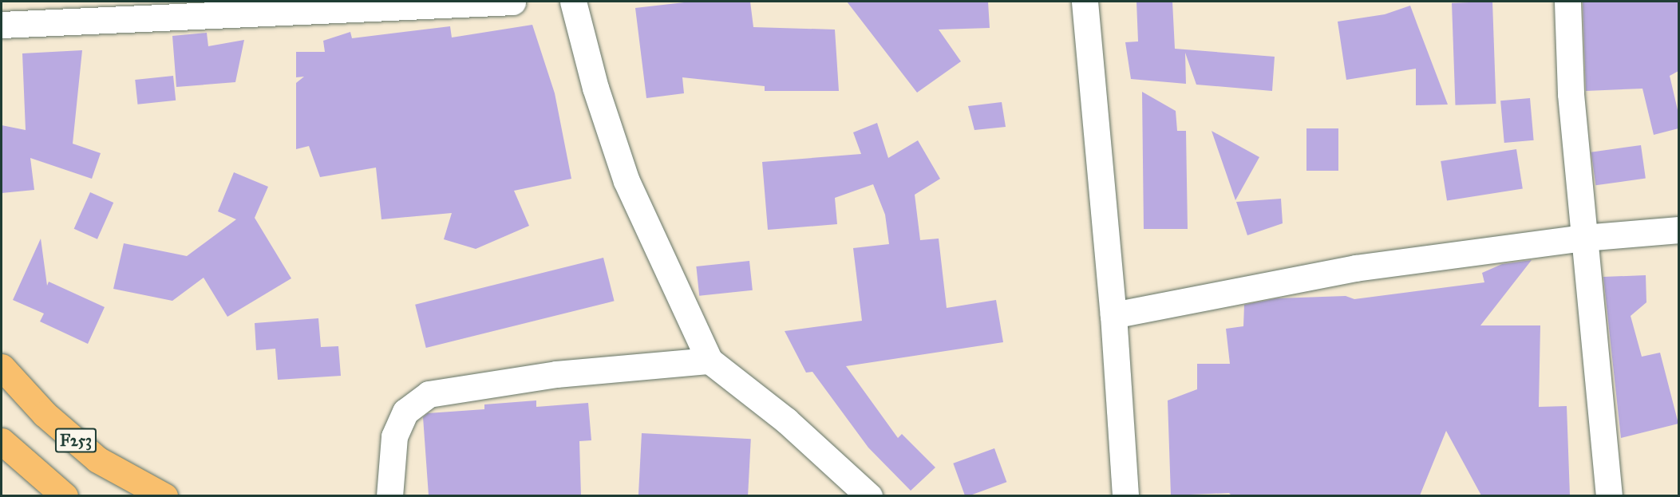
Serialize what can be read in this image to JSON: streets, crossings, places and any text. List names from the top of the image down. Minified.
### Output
{"streets":{"main road":["F253"]}}
